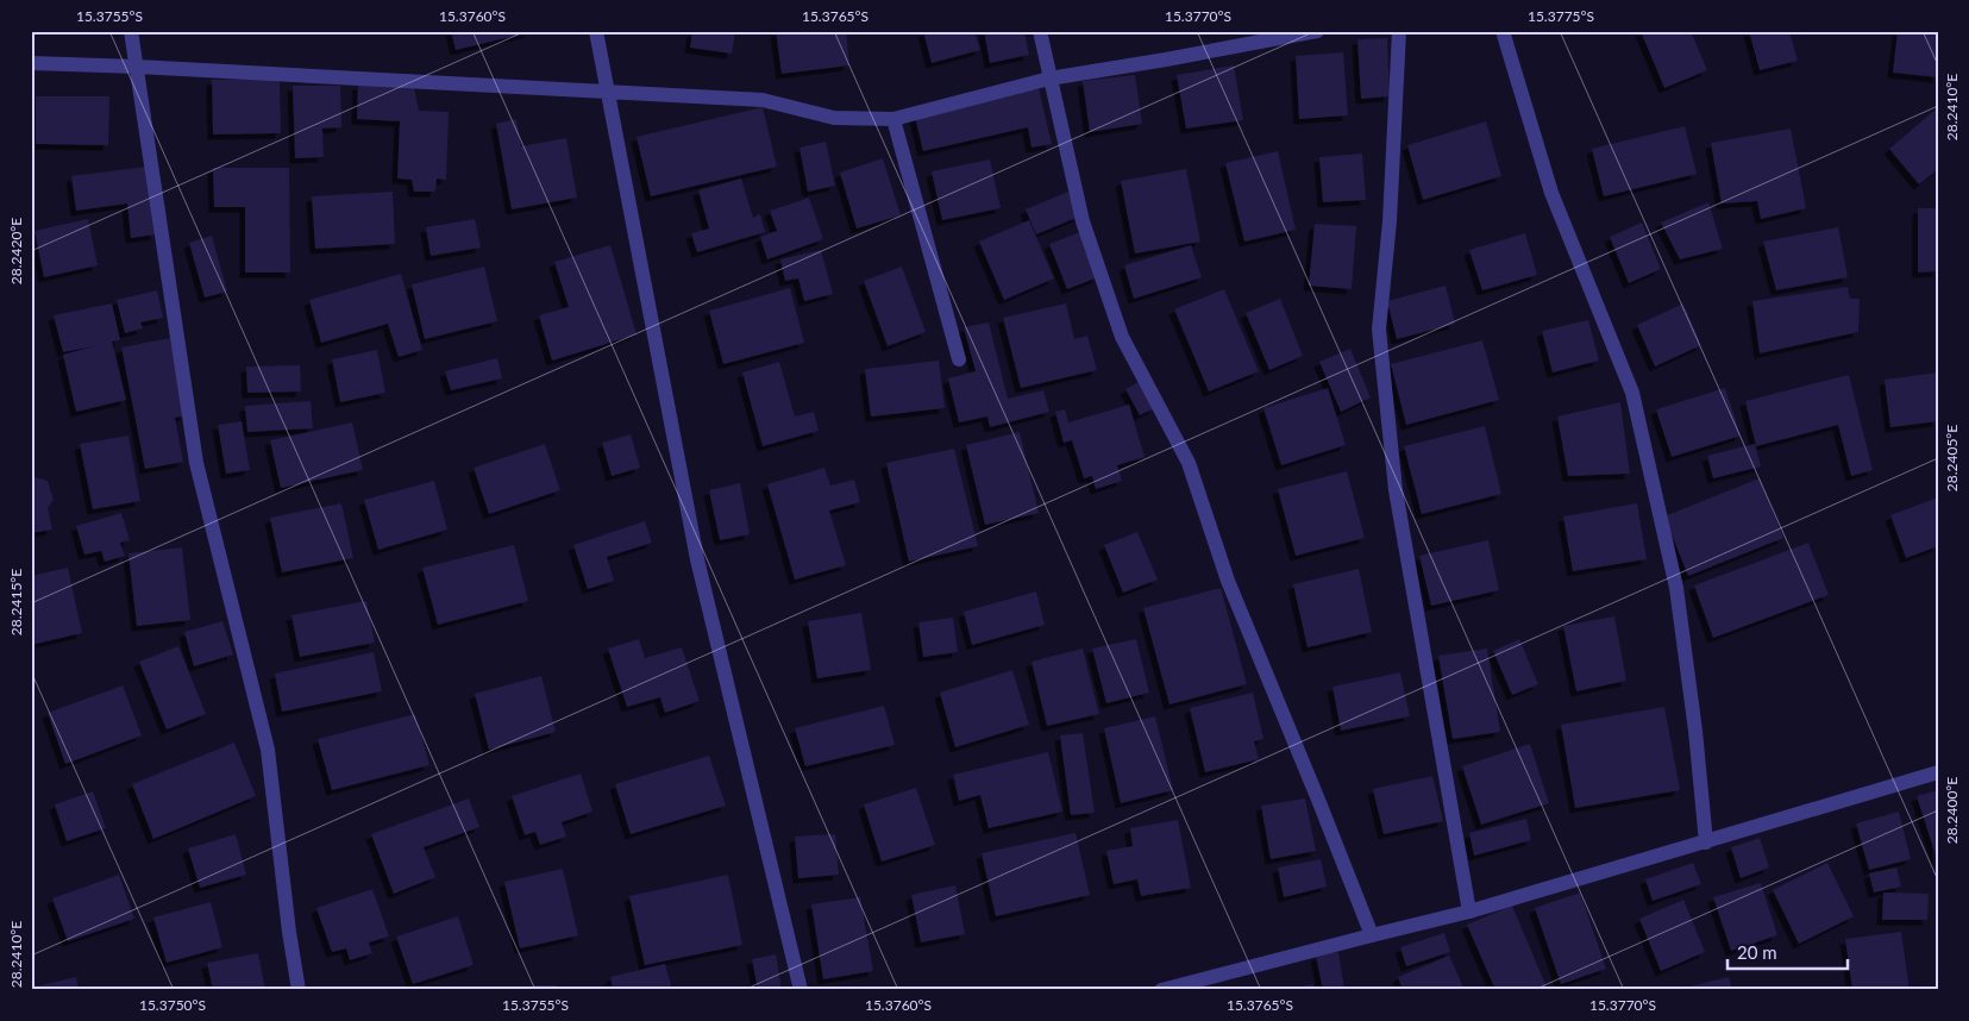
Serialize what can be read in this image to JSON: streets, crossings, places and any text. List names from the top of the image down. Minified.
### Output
{"scale_bar":"20 m","coordinates":["15.3755°S","15.3760°S","15.3765°S","15.3770°S","15.3775°S","28.2410°E","28.2420°E","28.2405°E","28.2415°E","28.2400°E","15.3750°S"]}
